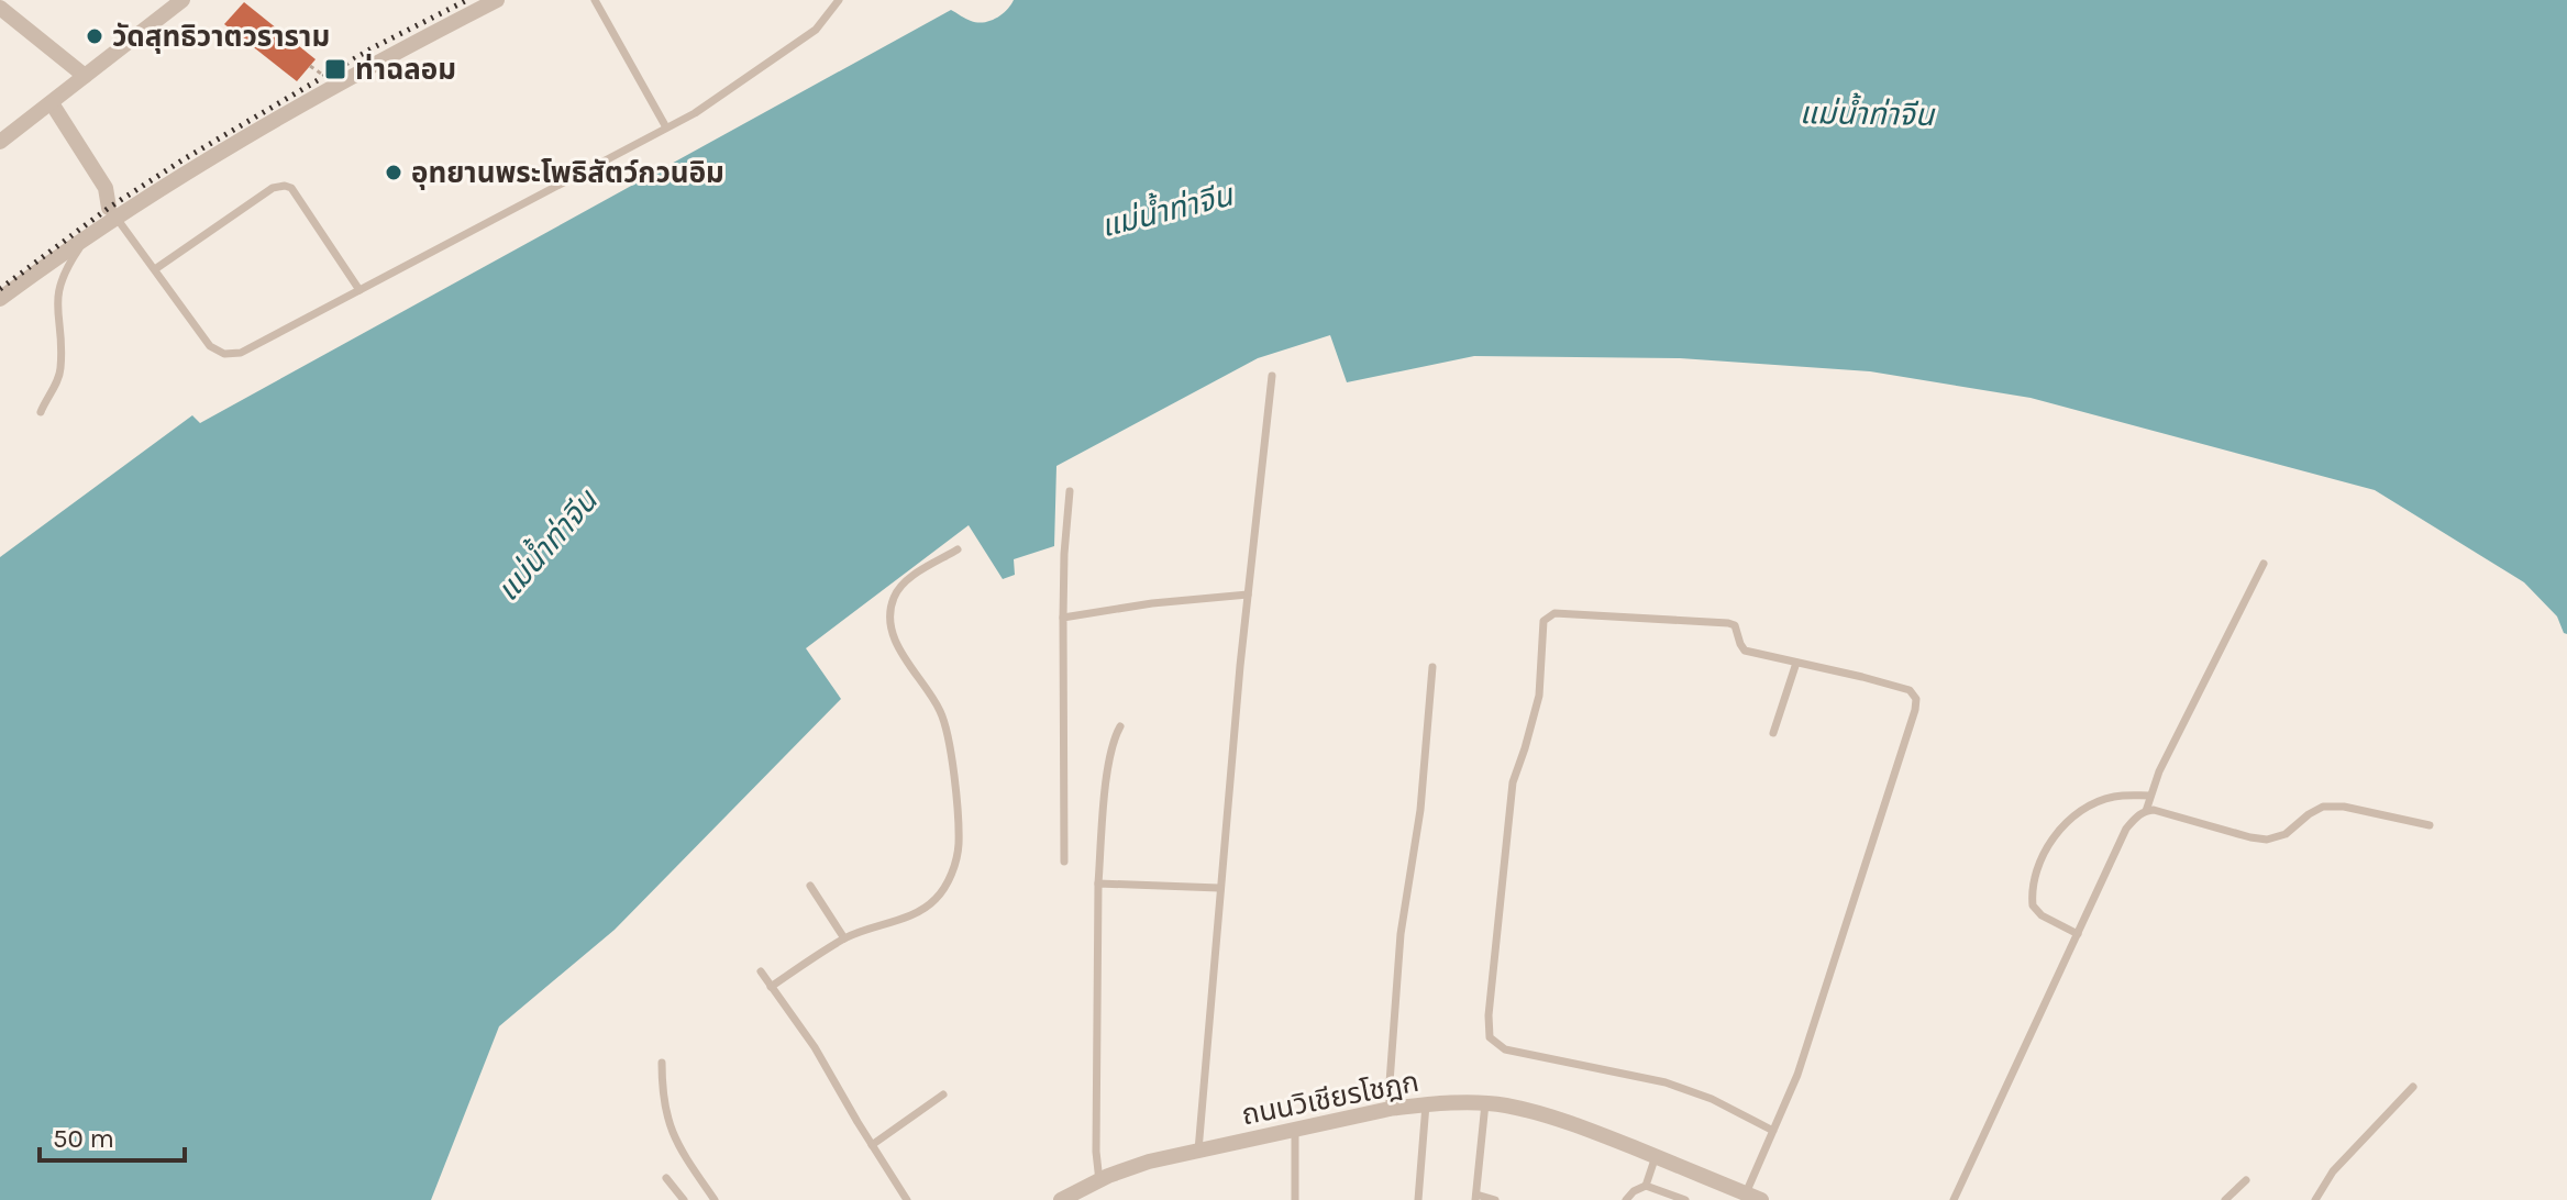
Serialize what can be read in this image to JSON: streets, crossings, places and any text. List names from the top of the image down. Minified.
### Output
{"streets":{"street":["ถนนวิเชียรโชฎก"]},"water":["แม่น้ำท่าจีน"],"places":{"other":["วัดสุทธิวาตวราราม","อุทยานพระโพธิสัตว์กวนอิม"],"transit":["ท่าฉลอม"]},"scale_bar":"50 m"}
